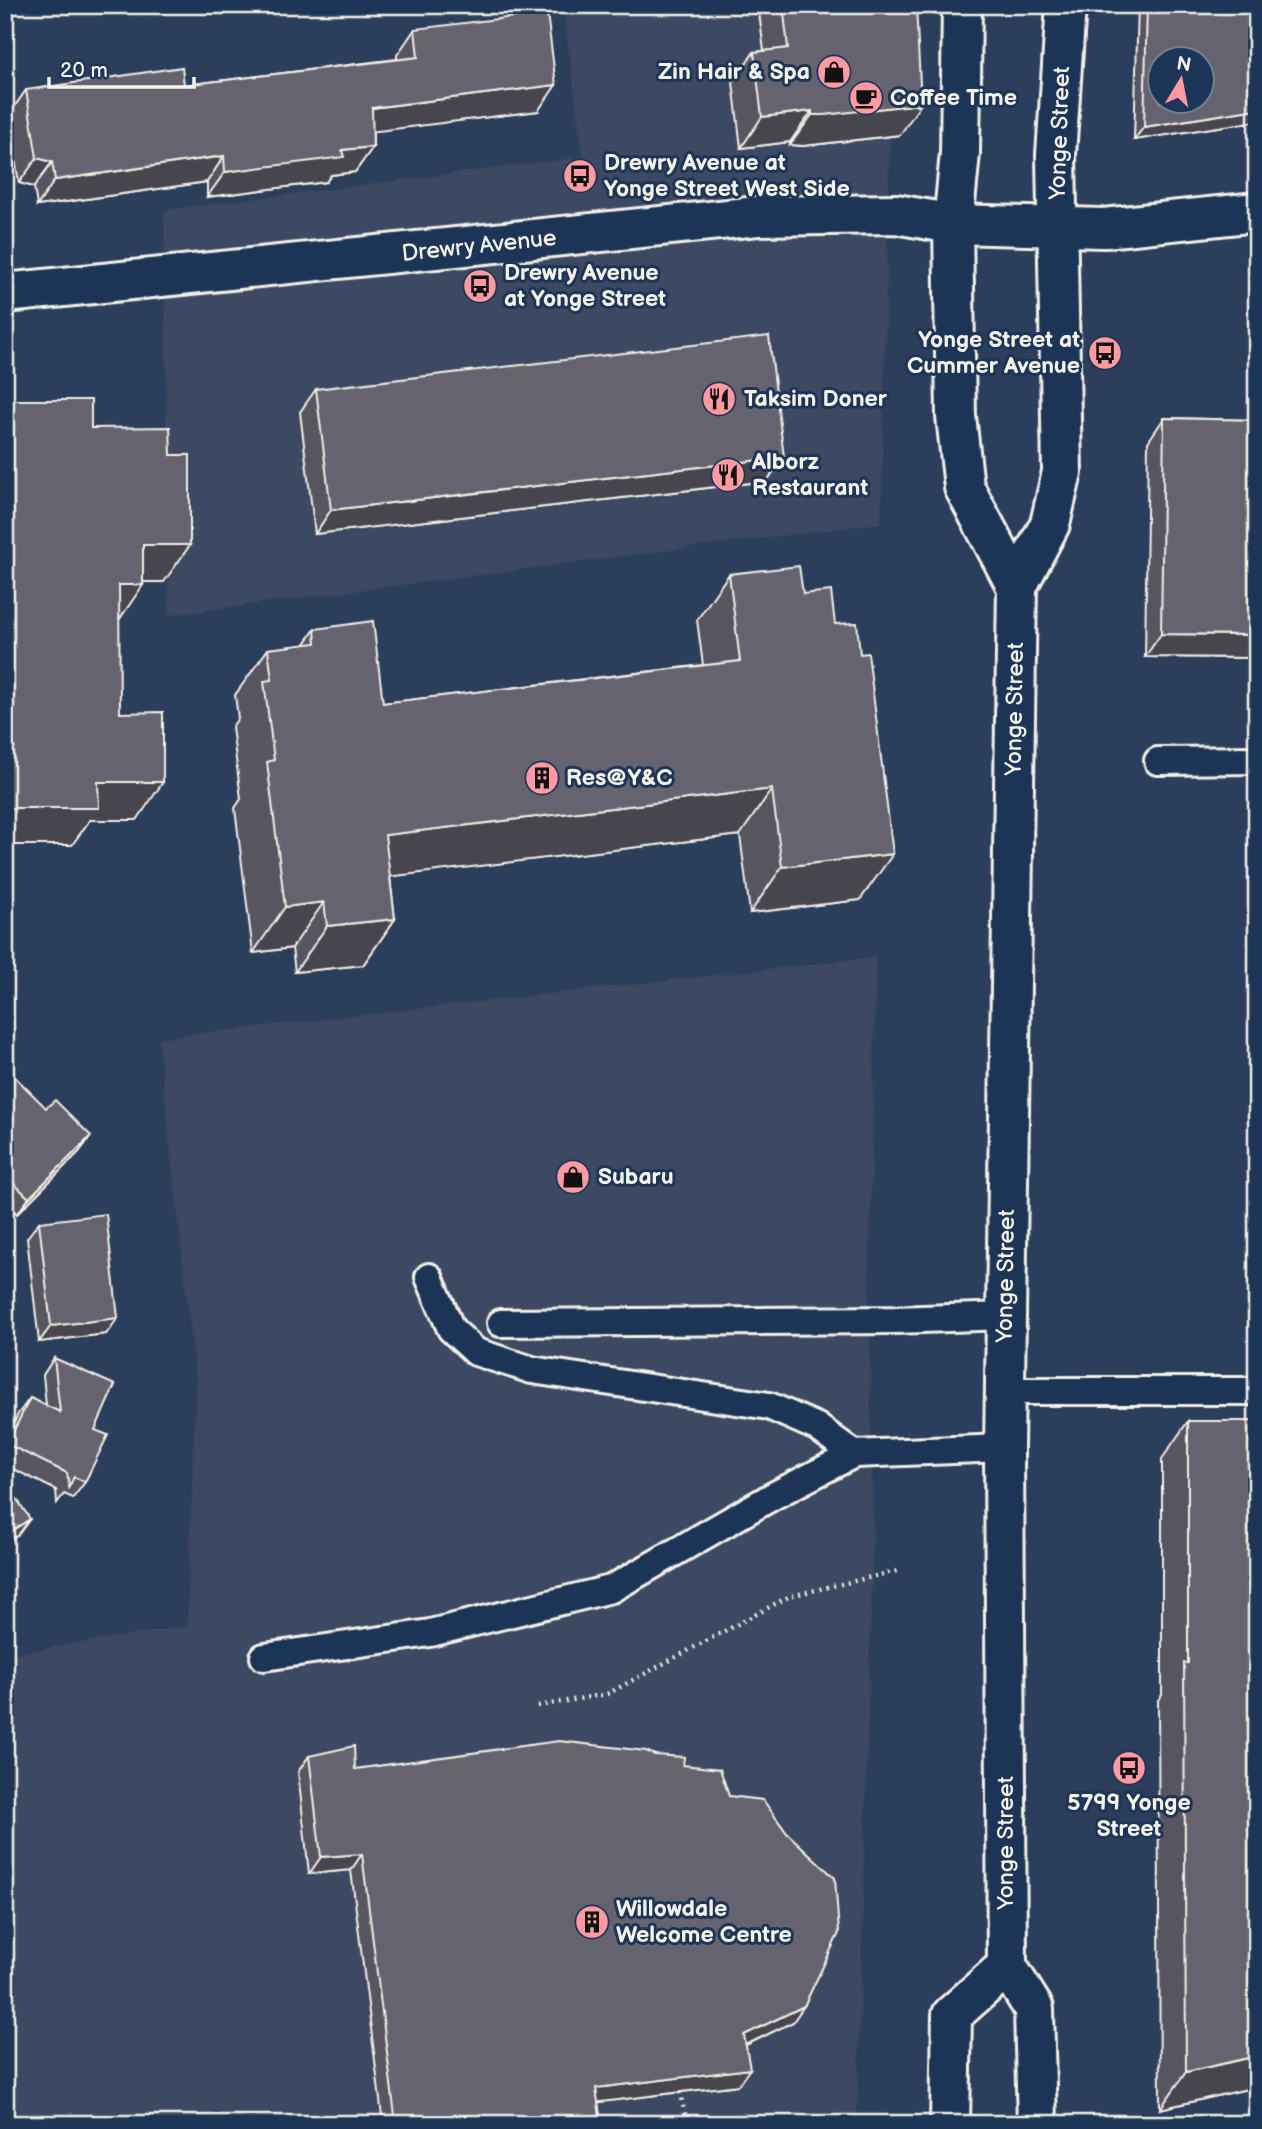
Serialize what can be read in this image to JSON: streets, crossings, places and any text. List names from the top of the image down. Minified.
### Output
{"streets":{"main road":["Yonge Street","Drewry Avenue"]},"crossings":[["Yonge Street","Drewry Avenue"]],"places":{"shop":["Zin Hair & Spa","Subaru"],"cafe":["Coffee Time"],"bus stop":["Drewry Avenue at Yonge Street West Side","Drewry Avenue at Yonge Street","Yonge Street at Cummer Avenue","5799 Yonge Street"],"restaurant":["Taksim Doner","Alborz Restaurant"],"building":["Res@Y&C","Willowdale Welcome Centre"]},"scale_bar":"20 m","north":"top"}
